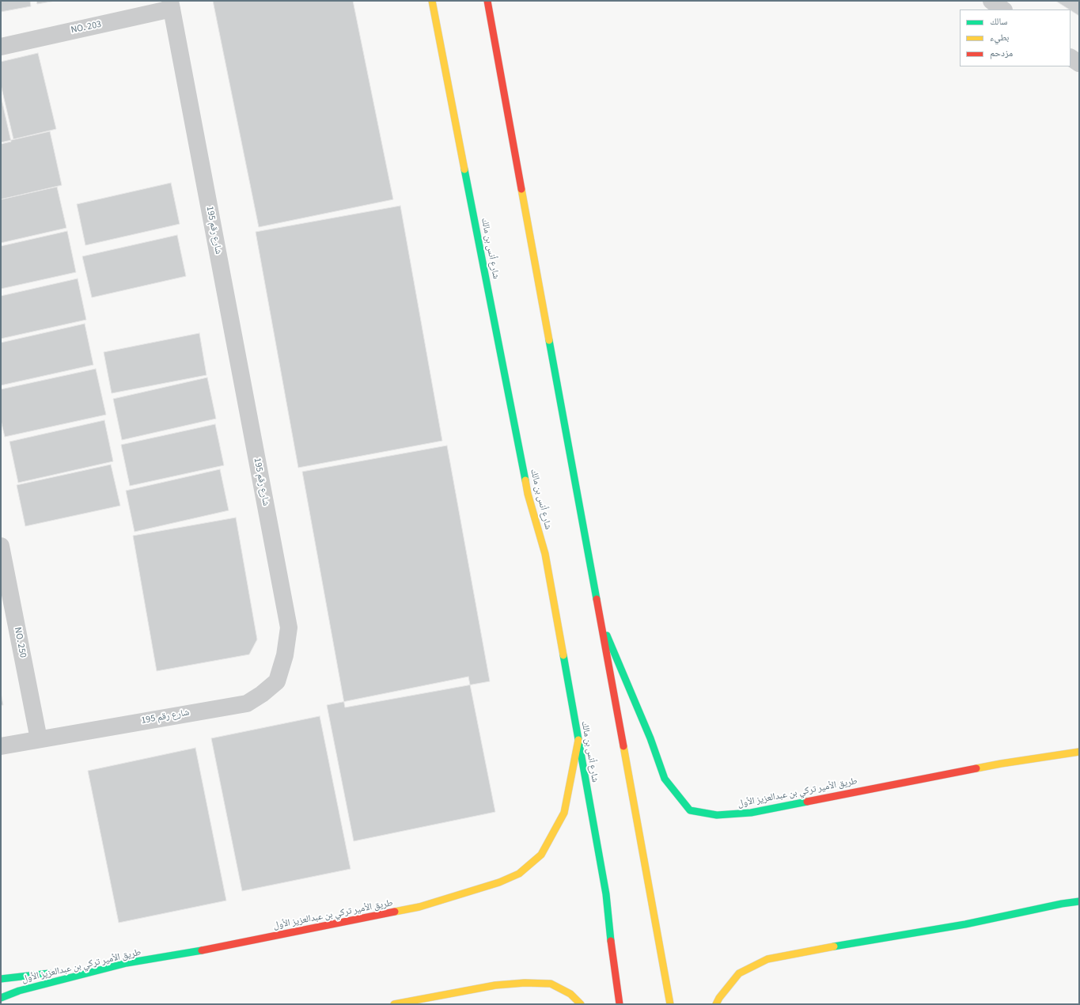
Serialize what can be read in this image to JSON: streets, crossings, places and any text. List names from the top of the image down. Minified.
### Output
{"streets":{"main road":["شارع أنس بن مالك","طريق الأمير تركي بن عبدالعزيز الأول"],"street":["NO. 203","شارع رقم 195","NO. 250"]},"crossings":[["NO. 203","شارع رقم 195"],["شارع رقم 195","NO. 250"],["شارع أنس بن مالك","طريق الأمير تركي بن عبدالعزيز الأول"]],"legend":["سالك","بطيء","مزدحم"]}
